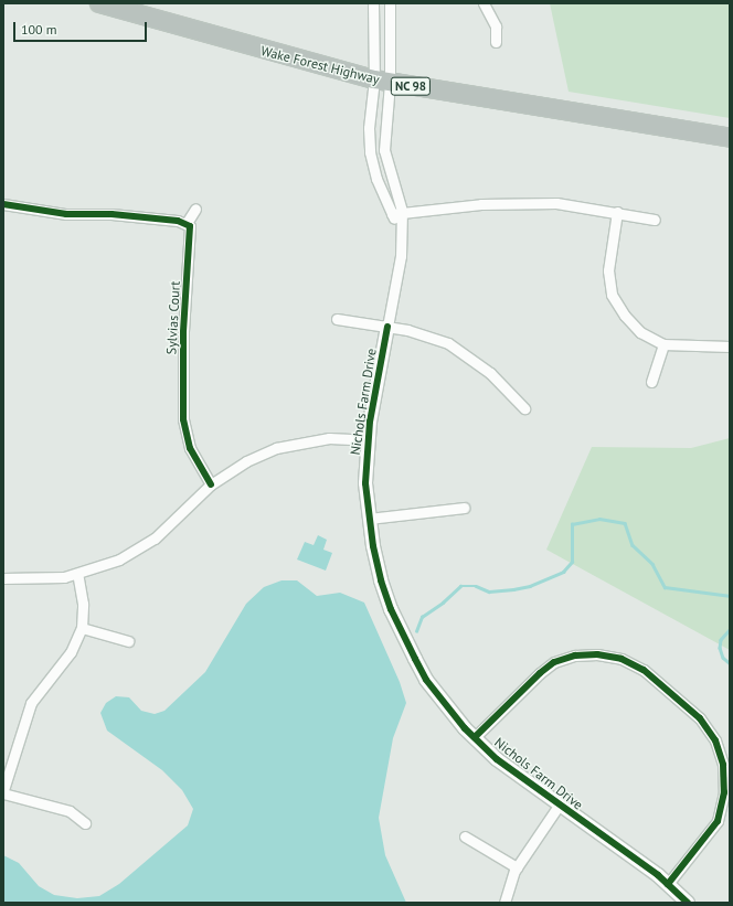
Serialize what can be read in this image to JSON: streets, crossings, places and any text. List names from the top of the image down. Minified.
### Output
{"streets":{"highway":["Wake Forest Highway","NC 98"],"street":["Sylvias Court","Nichols Farm Drive"]},"crossings":[["Wake Forest Highway","Nichols Farm Drive"]],"scale_bar":"100 m"}
